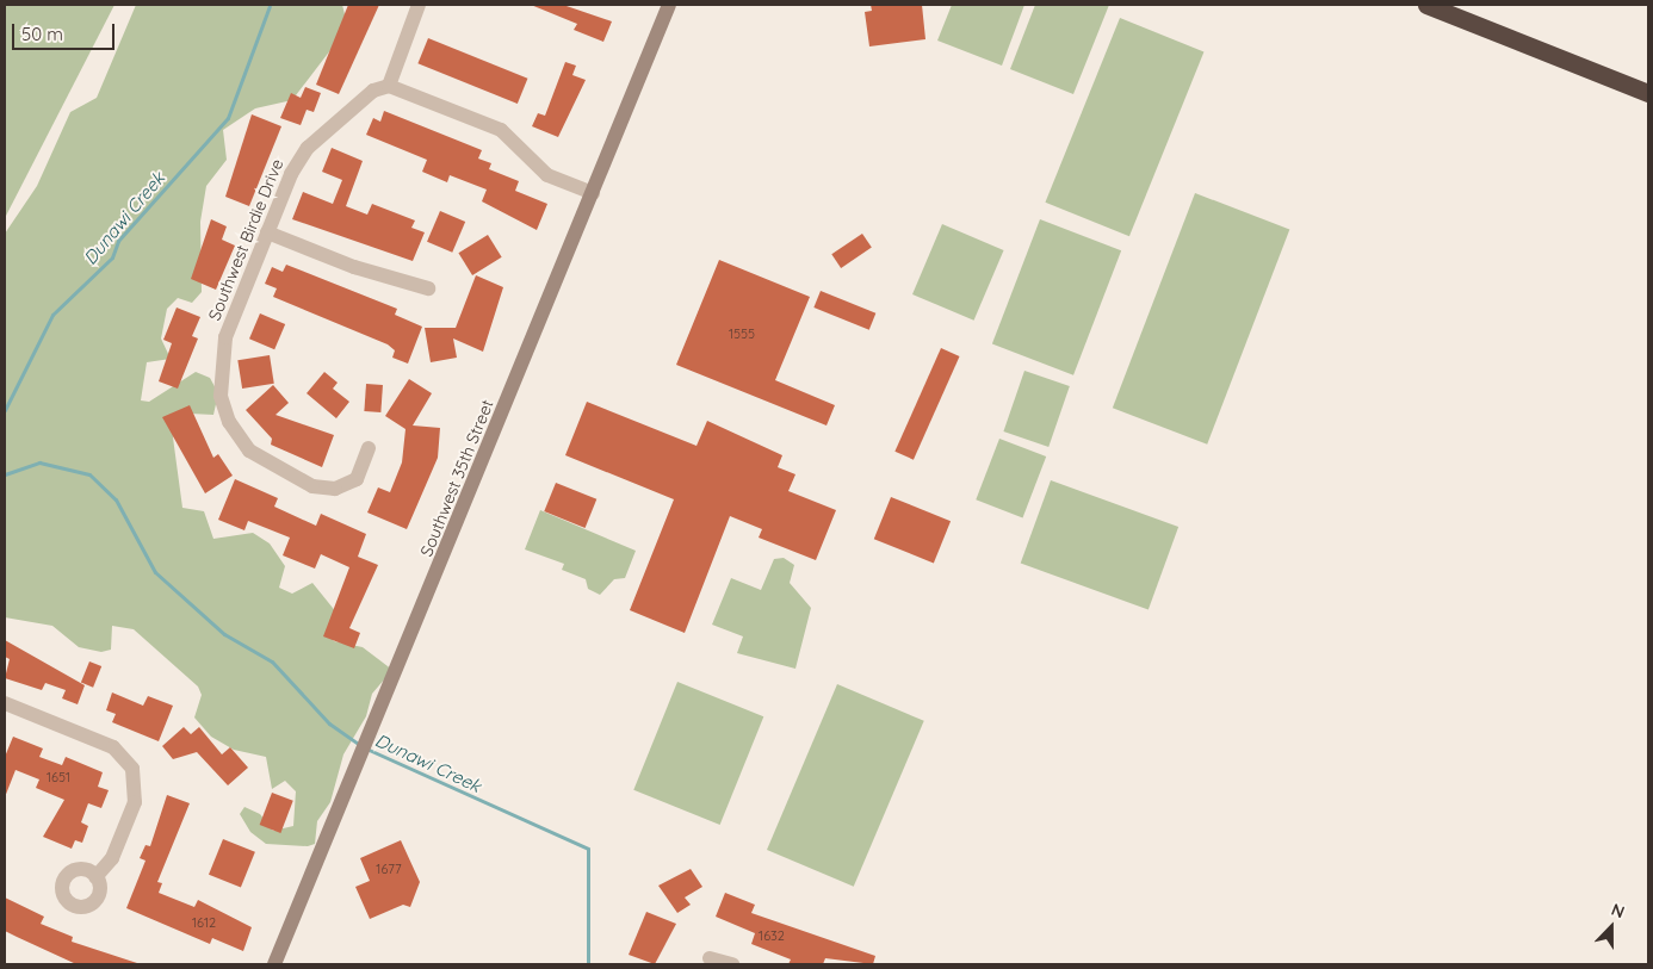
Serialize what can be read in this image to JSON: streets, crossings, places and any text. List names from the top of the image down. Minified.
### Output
{"streets":{"street":["Southwest Birdie Drive","Southwest 35th Street"]},"water":["Dunawi Creek"],"house_numbers":["1555","1651","1677","1612","1632"],"scale_bar":"50 m","north":"top"}
